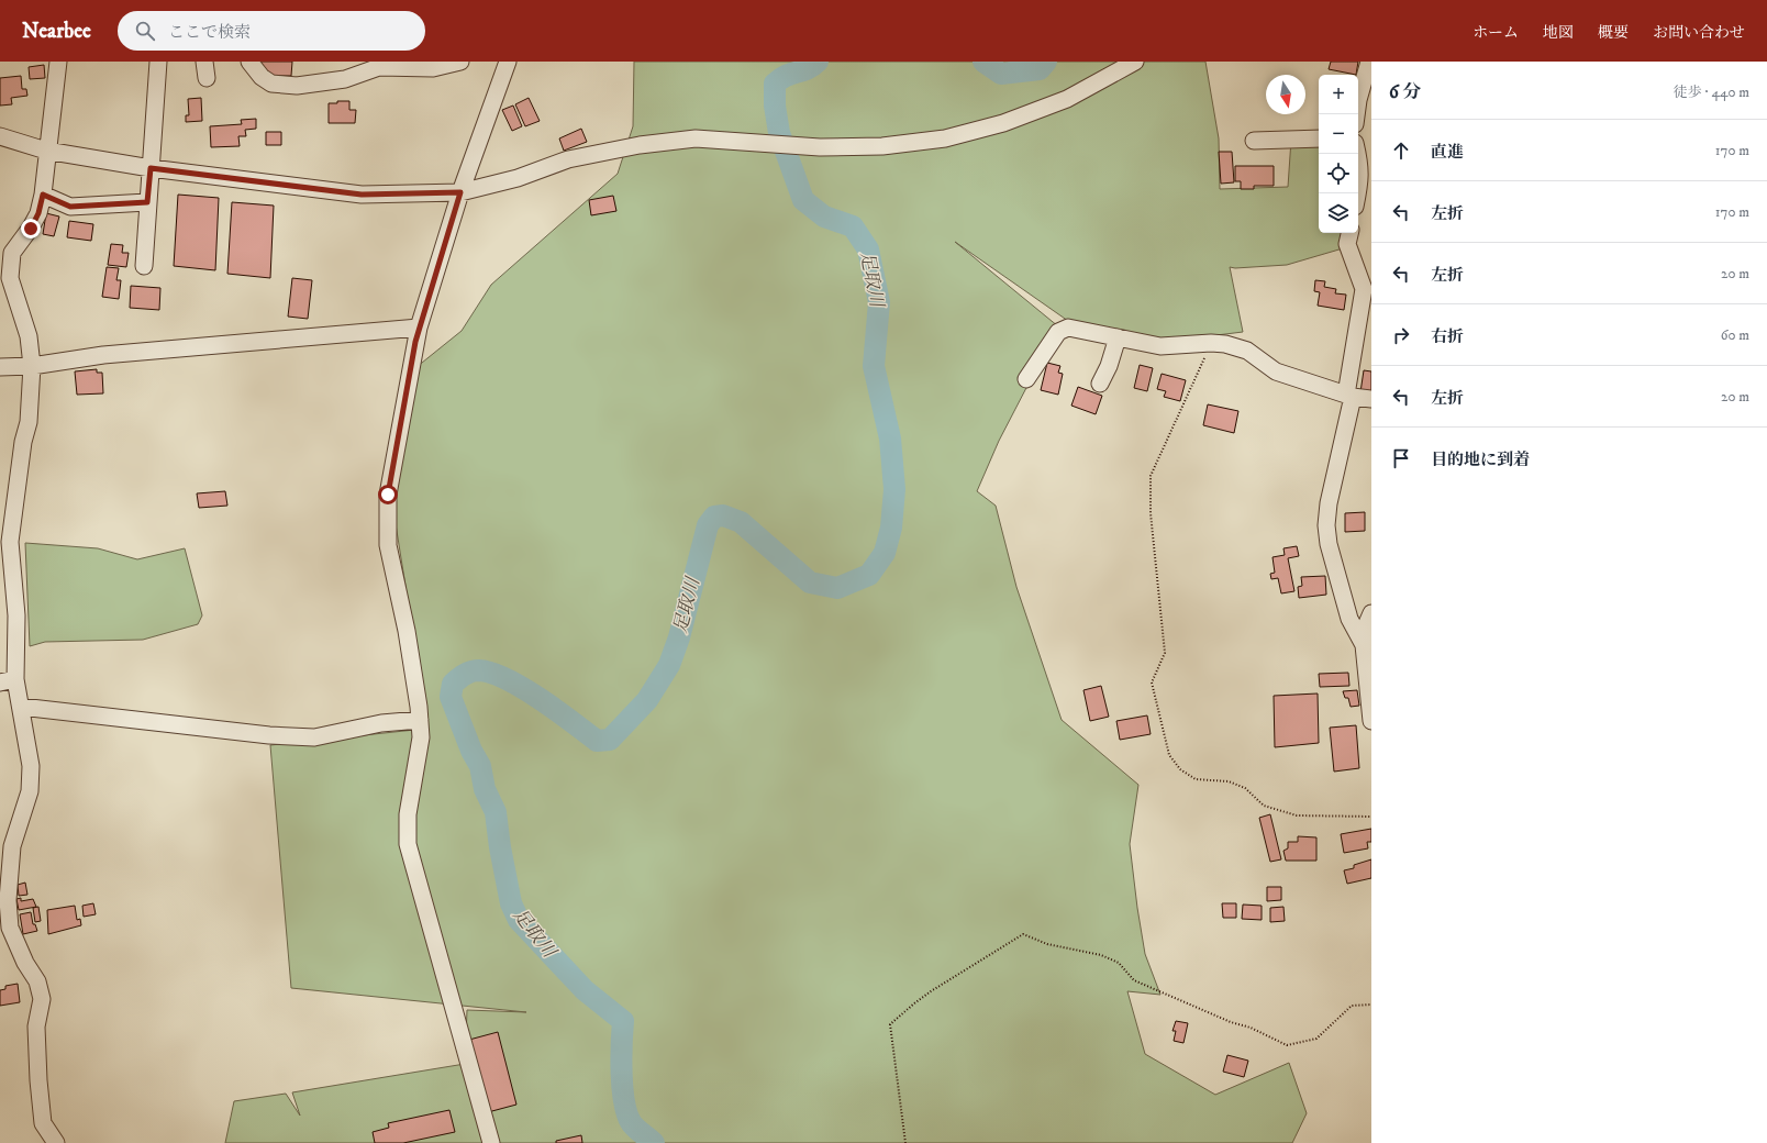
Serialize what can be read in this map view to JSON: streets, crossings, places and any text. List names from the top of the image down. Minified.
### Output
{"water":["足取川"],"north":"bottom","page":{"header":"Nearbee","search":"ここで検索","nav":["ホーム","地図","概要","お問い合わせ"],"heading":["6 分","徒歩 · 440 m"],"map_buttons":["+","−"],"list":[["直進","170 m"],["左折","170 m"],["左折","20 m"],["右折","60 m"],["左折","20 m"],"目的地に到着"]}}
